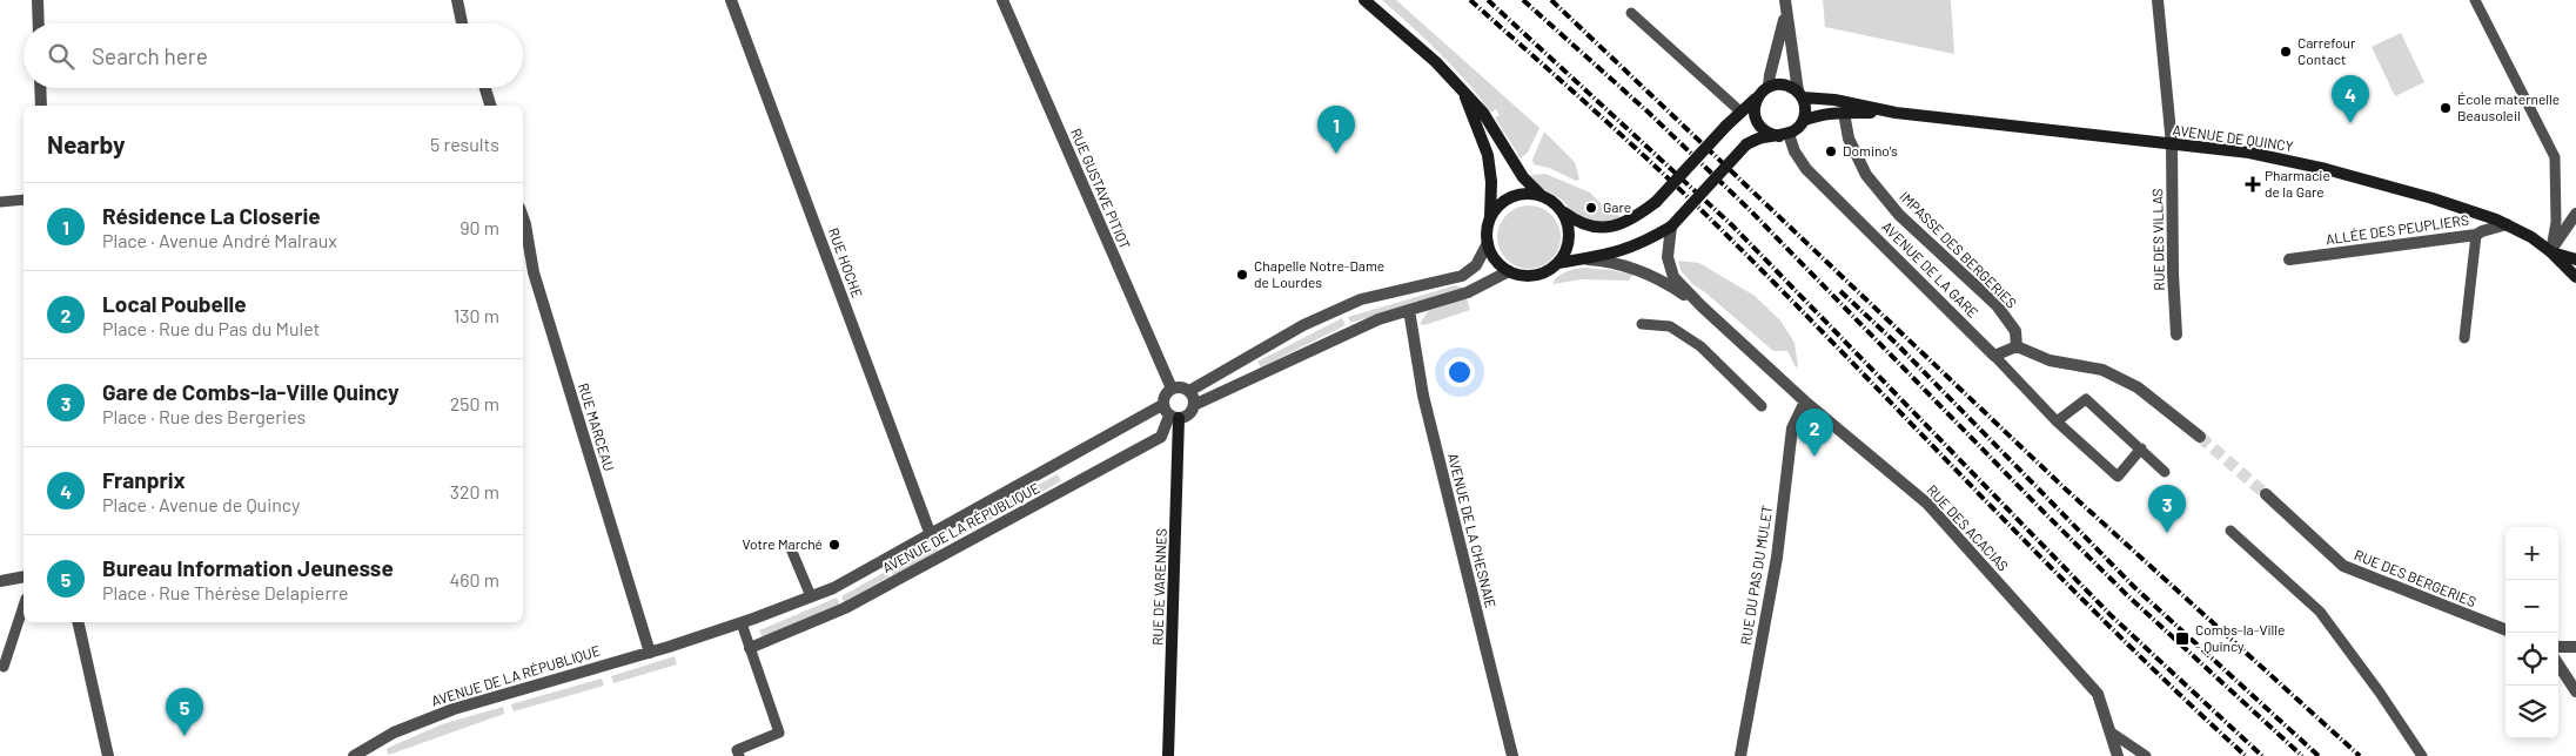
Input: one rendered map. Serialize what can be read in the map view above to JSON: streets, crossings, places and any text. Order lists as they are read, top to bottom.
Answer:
{
  "streets": {
    "main road": ["AVENUE DE QUINCY", "RUE DE VARENNES"],
    "street": [
      "RUE GUSTAVE PITIOT",
      "ALLÉE DES PEUPLIERS",
      "RUE DES VILLAS",
      "IMPASSE DES BERGERIES",
      "RUE HOCHE",
      "AVENUE DE LA GARE",
      "RUE MARCEAU",
      "AVENUE DE LA RÉPUBLIQUE",
      "RUE DES ACACIAS",
      "AVENUE DE LA CHESNAIE",
      "RUE DU PAS DU MULET",
      "RUE DES BERGERIES"
    ]
  },
  "crossings": [
    ["AVENUE DE QUINCY", "ALLÉE DES PEUPLIERS"],
    ["AVENUE DE QUINCY", "RUE DES VILLAS"],
    ["AVENUE DE QUINCY", "IMPASSE DES BERGERIES"],
    ["AVENUE DE QUINCY", "AVENUE DE LA GARE"],
    ["RUE GUSTAVE PITIOT", "AVENUE DE LA RÉPUBLIQUE"],
    ["RUE GUSTAVE PITIOT", "RUE DE VARENNES"],
    ["RUE HOCHE", "AVENUE DE LA RÉPUBLIQUE"],
    ["RUE MARCEAU", "AVENUE DE LA RÉPUBLIQUE"],
    ["AVENUE DE LA RÉPUBLIQUE", "RUE DE VARENNES"],
    ["RUE DES ACACIAS", "RUE DU PAS DU MULET"]
  ],
  "places": {
    "other": [
      "Carrefour Contact",
      "École maternelle Beausoleil",
      "Domino's",
      "Gare",
      "Chapelle Notre-Dame de Lourdes",
      "Votre Marché"
    ],
    "health": ["Pharmacie de la Gare"],
    "transit": ["Combs-la-Ville - Quincy"]
  },
  "page": {
    "search": "Search here",
    "pins": [
      "4",
      "1",
      "2",
      "3",
      "5"
    ],
    "heading": ["Nearby", "5 results"],
    "list": [
      {
        "mark": "1",
        "name": "Résidence La Closerie",
        "note": "Place · Avenue André Malraux",
        "value": "90 m"
      },
      {
        "mark": "2",
        "name": "Local Poubelle",
        "note": "Place · Rue du Pas du Mulet",
        "value": "130 m"
      },
      {
        "mark": "3",
        "name": "Gare de Combs-la-Ville Quincy",
        "note": "Place · Rue des Bergeries",
        "value": "250 m"
      },
      {
        "mark": "4",
        "name": "Franprix",
        "note": "Place · Avenue de Quincy",
        "value": "320 m"
      },
      {
        "mark": "5",
        "name": "Bureau Information Jeunesse",
        "note": "Place · Rue Thérèse Delapierre",
        "value": "460 m"
      }
    ],
    "map_buttons": ["+", "−"]
  }
}
